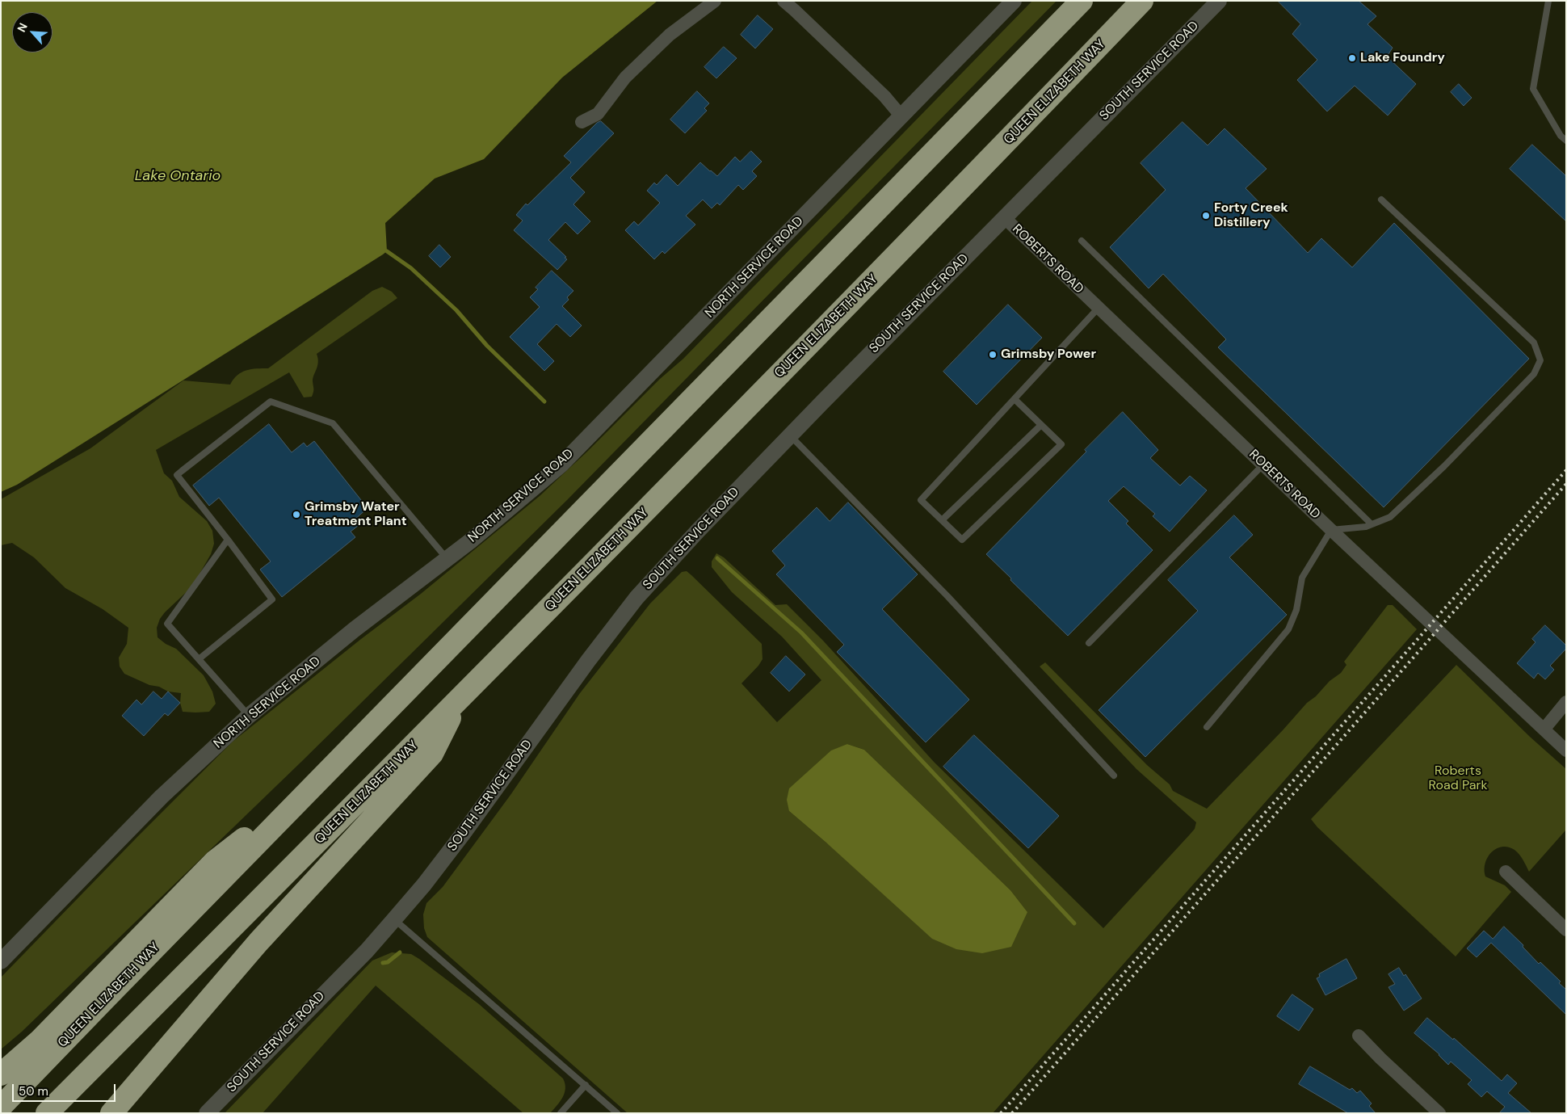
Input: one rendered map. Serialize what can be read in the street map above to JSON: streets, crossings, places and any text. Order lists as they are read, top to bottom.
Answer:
{
  "streets": {
    "highway": ["QUEEN ELIZABETH WAY"],
    "street": ["SOUTH SERVICE ROAD", "ROBERTS ROAD", "NORTH SERVICE ROAD"]
  },
  "crossings": [
    ["SOUTH SERVICE ROAD", "ROBERTS ROAD"]
  ],
  "water": ["Lake Ontario"],
  "parks": ["Roberts Road Park"],
  "places": [
    "Lake Foundry",
    "Forty Creek Distillery",
    "Grimsby Power",
    "Grimsby Water Treatment Plant"
  ],
  "scale_bar": "50 m",
  "north": "top left"
}
